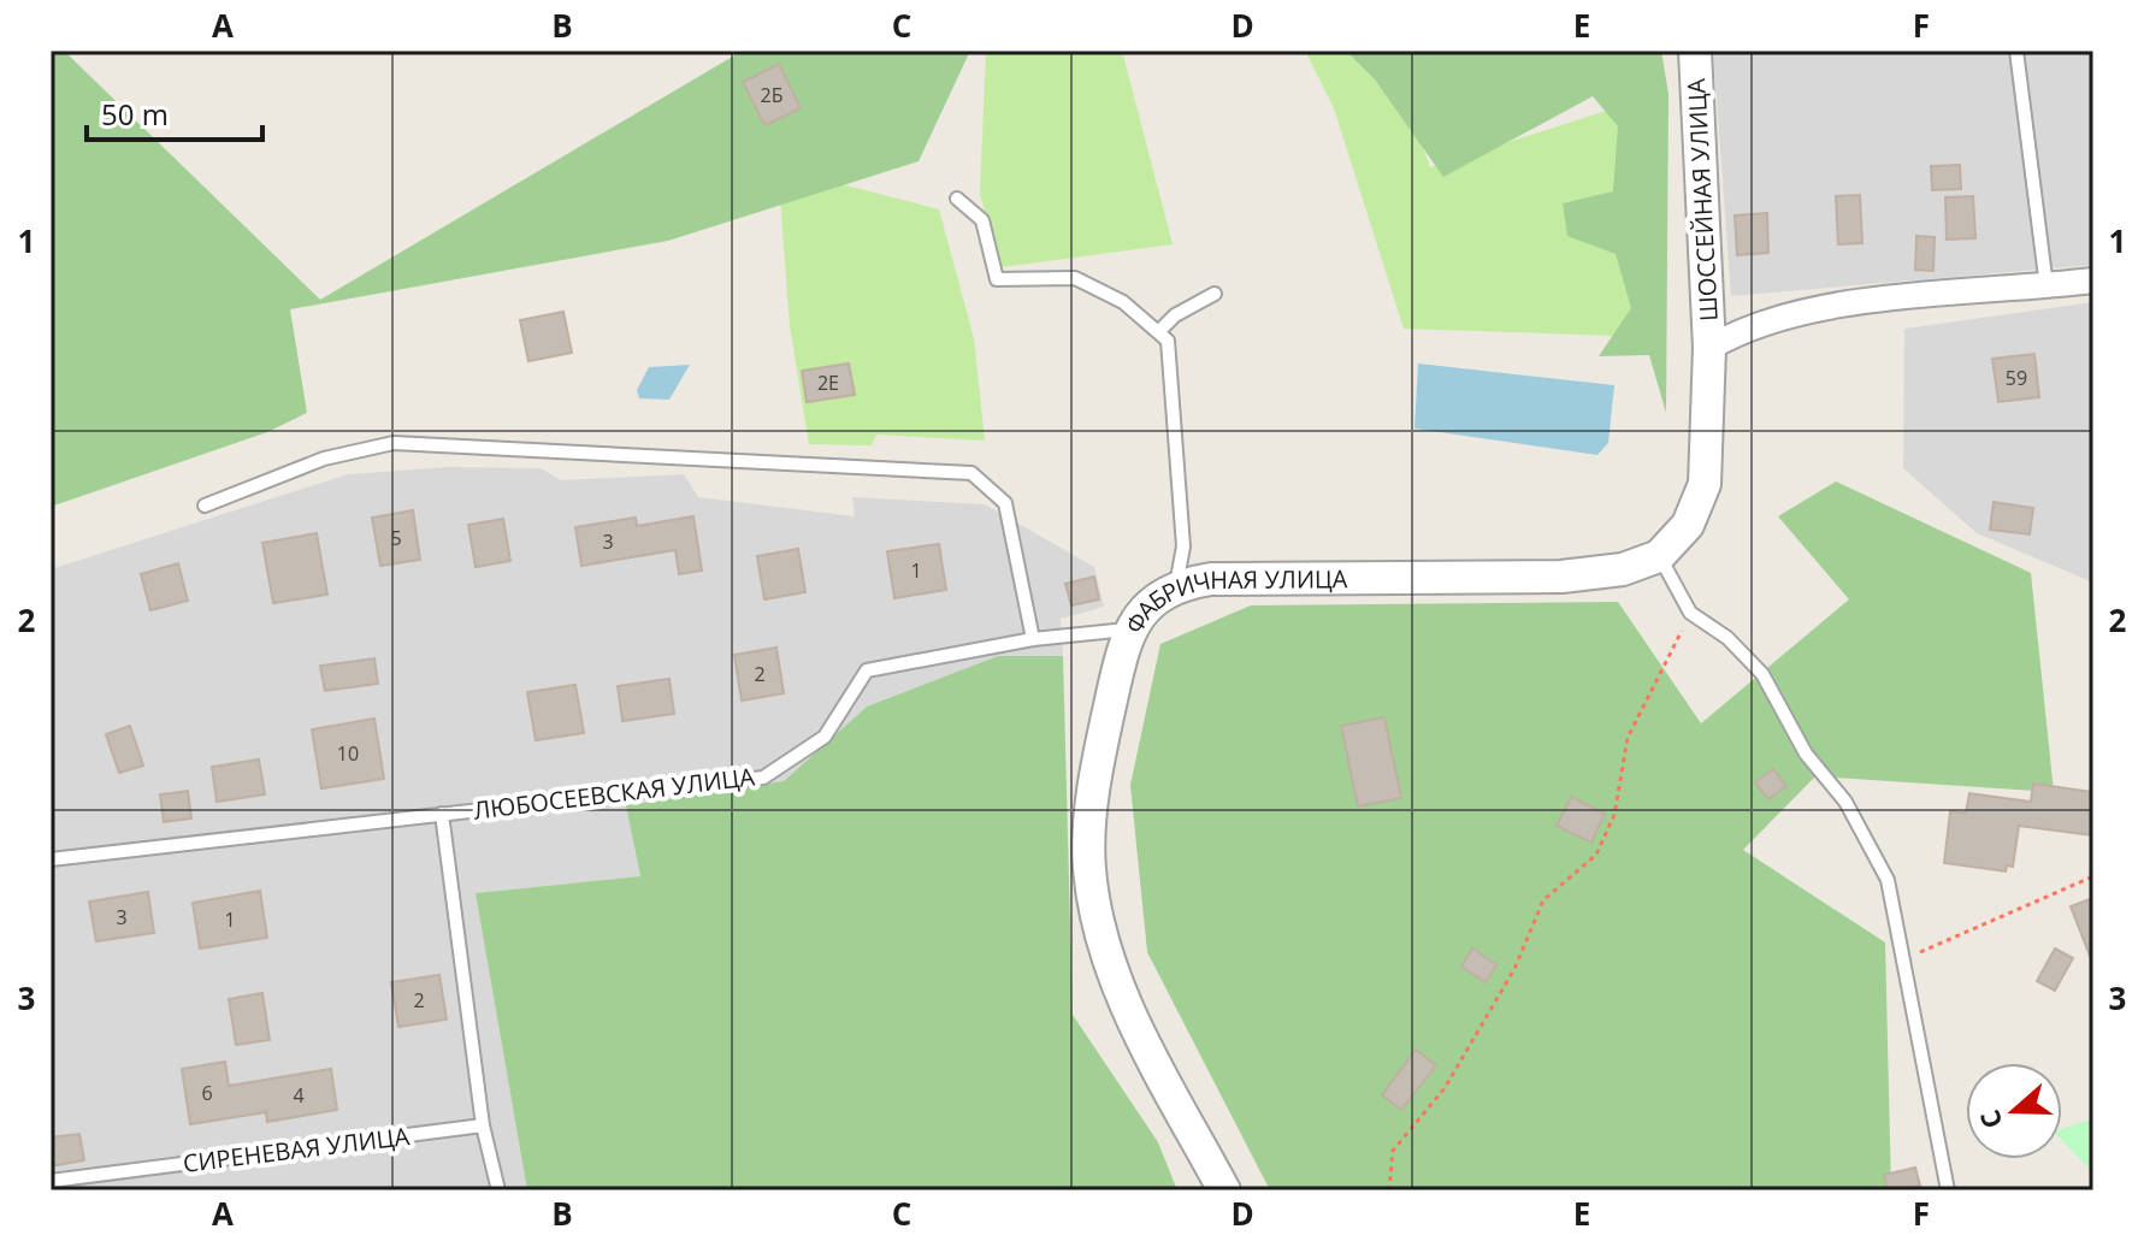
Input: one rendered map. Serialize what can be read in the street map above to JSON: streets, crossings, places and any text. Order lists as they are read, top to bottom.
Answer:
{
  "streets": {
    "street": ["ШОССЕЙНАЯ УЛИЦА", "ФАБРИЧНАЯ УЛИЦА"],
    "lane": ["ЛЮБОСЕЕВСКАЯ УЛИЦА", "СИРЕНЕВАЯ УЛИЦА"]
  },
  "crossings": [
    ["ФАБРИЧНАЯ УЛИЦА", "ЛЮБОСЕЕВСКАЯ УЛИЦА"]
  ],
  "house_numbers": [
    "2Б",
    "59",
    "2Е",
    "5",
    "3",
    "1",
    "2",
    "10",
    "3",
    "1",
    "2",
    "6",
    "4"
  ],
  "scale_bar": "50 m",
  "north": "left",
  "grid": {
    "columns": [
      "A",
      "B",
      "C",
      "D",
      "E",
      "F"
    ],
    "rows": ["1", "2", "3"]
  }
}
